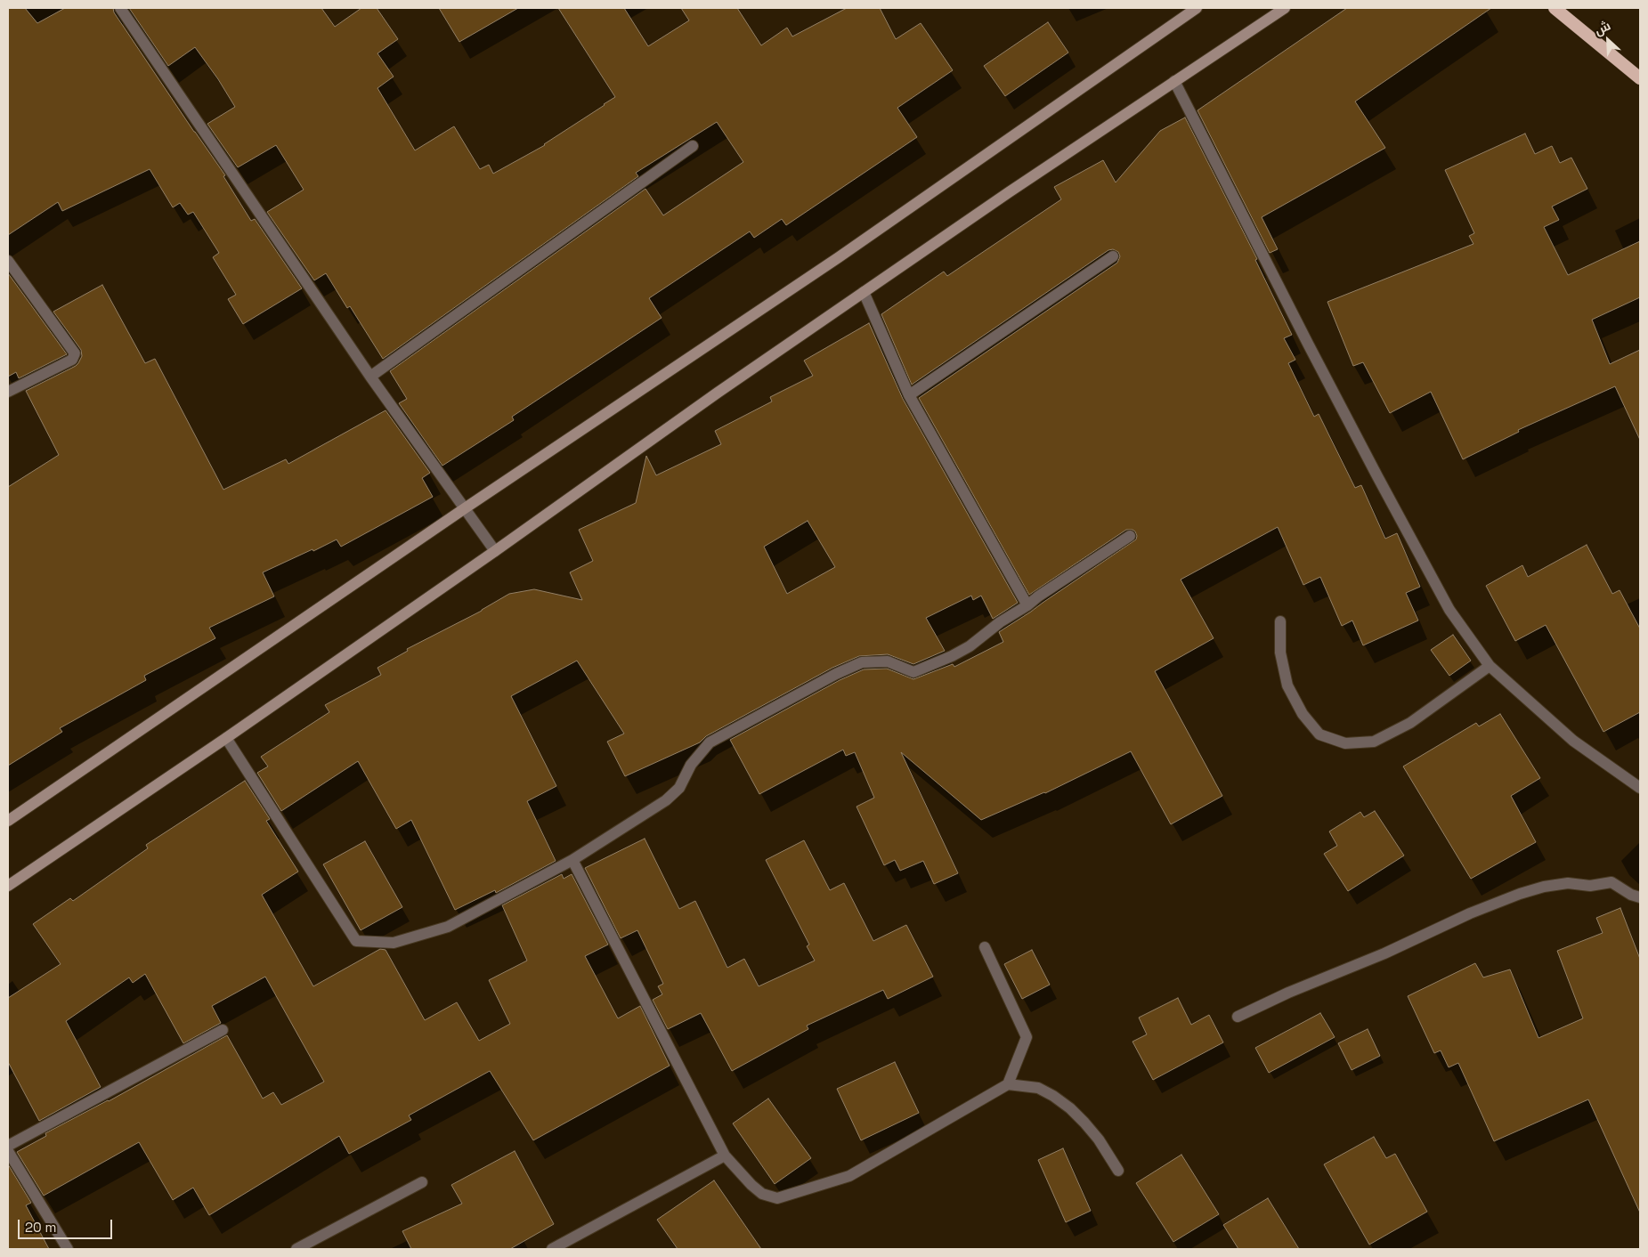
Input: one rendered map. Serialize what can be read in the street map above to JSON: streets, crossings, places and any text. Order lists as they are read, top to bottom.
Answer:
{
  "scale_bar": "20 m",
  "north": "top left"
}
